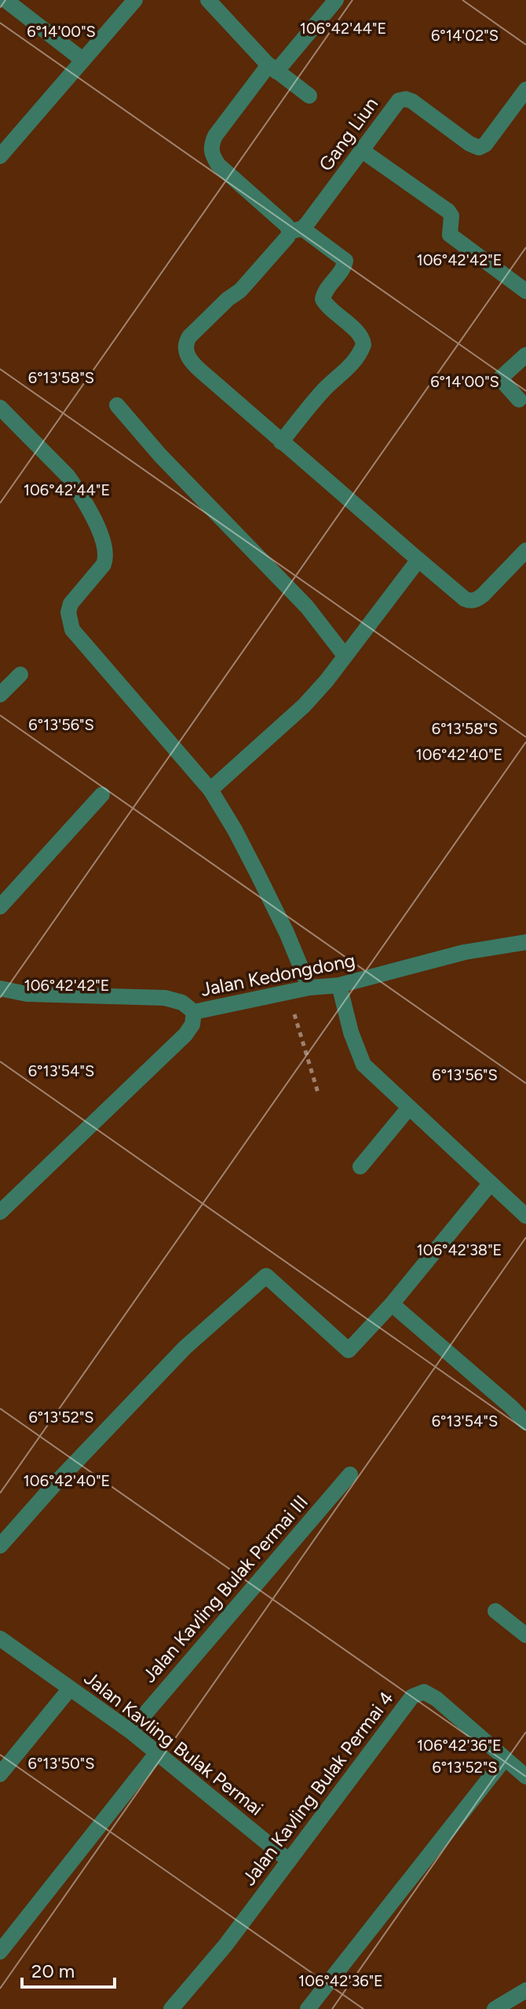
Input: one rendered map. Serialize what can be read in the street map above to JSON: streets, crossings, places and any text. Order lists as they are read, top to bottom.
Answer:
{
  "streets": {
    "street": [
      "Gang Liun",
      "Jalan Kedongdong",
      "Jalan Kavling Bulak Permai III",
      "Jalan Kavling Bulak Permai",
      "Jalan Kavling Bulak Permai 4"
    ]
  },
  "crossings": [
    ["Jalan Kavling Bulak Permai III", "Jalan Kavling Bulak Permai"],
    ["Jalan Kavling Bulak Permai", "Jalan Kavling Bulak Permai 4"]
  ],
  "scale_bar": "20 m",
  "coordinates": [
    "106°42'44\"E",
    "6°14'00\"S",
    "6°14'02\"S",
    "106°42'42\"E",
    "6°13'58\"S",
    "6°13'56\"S",
    "106°42'40\"E",
    "6°13'54\"S",
    "106°42'38\"E",
    "6°13'52\"S",
    "106°42'36\"E",
    "6°13'50\"S"
  ]
}
